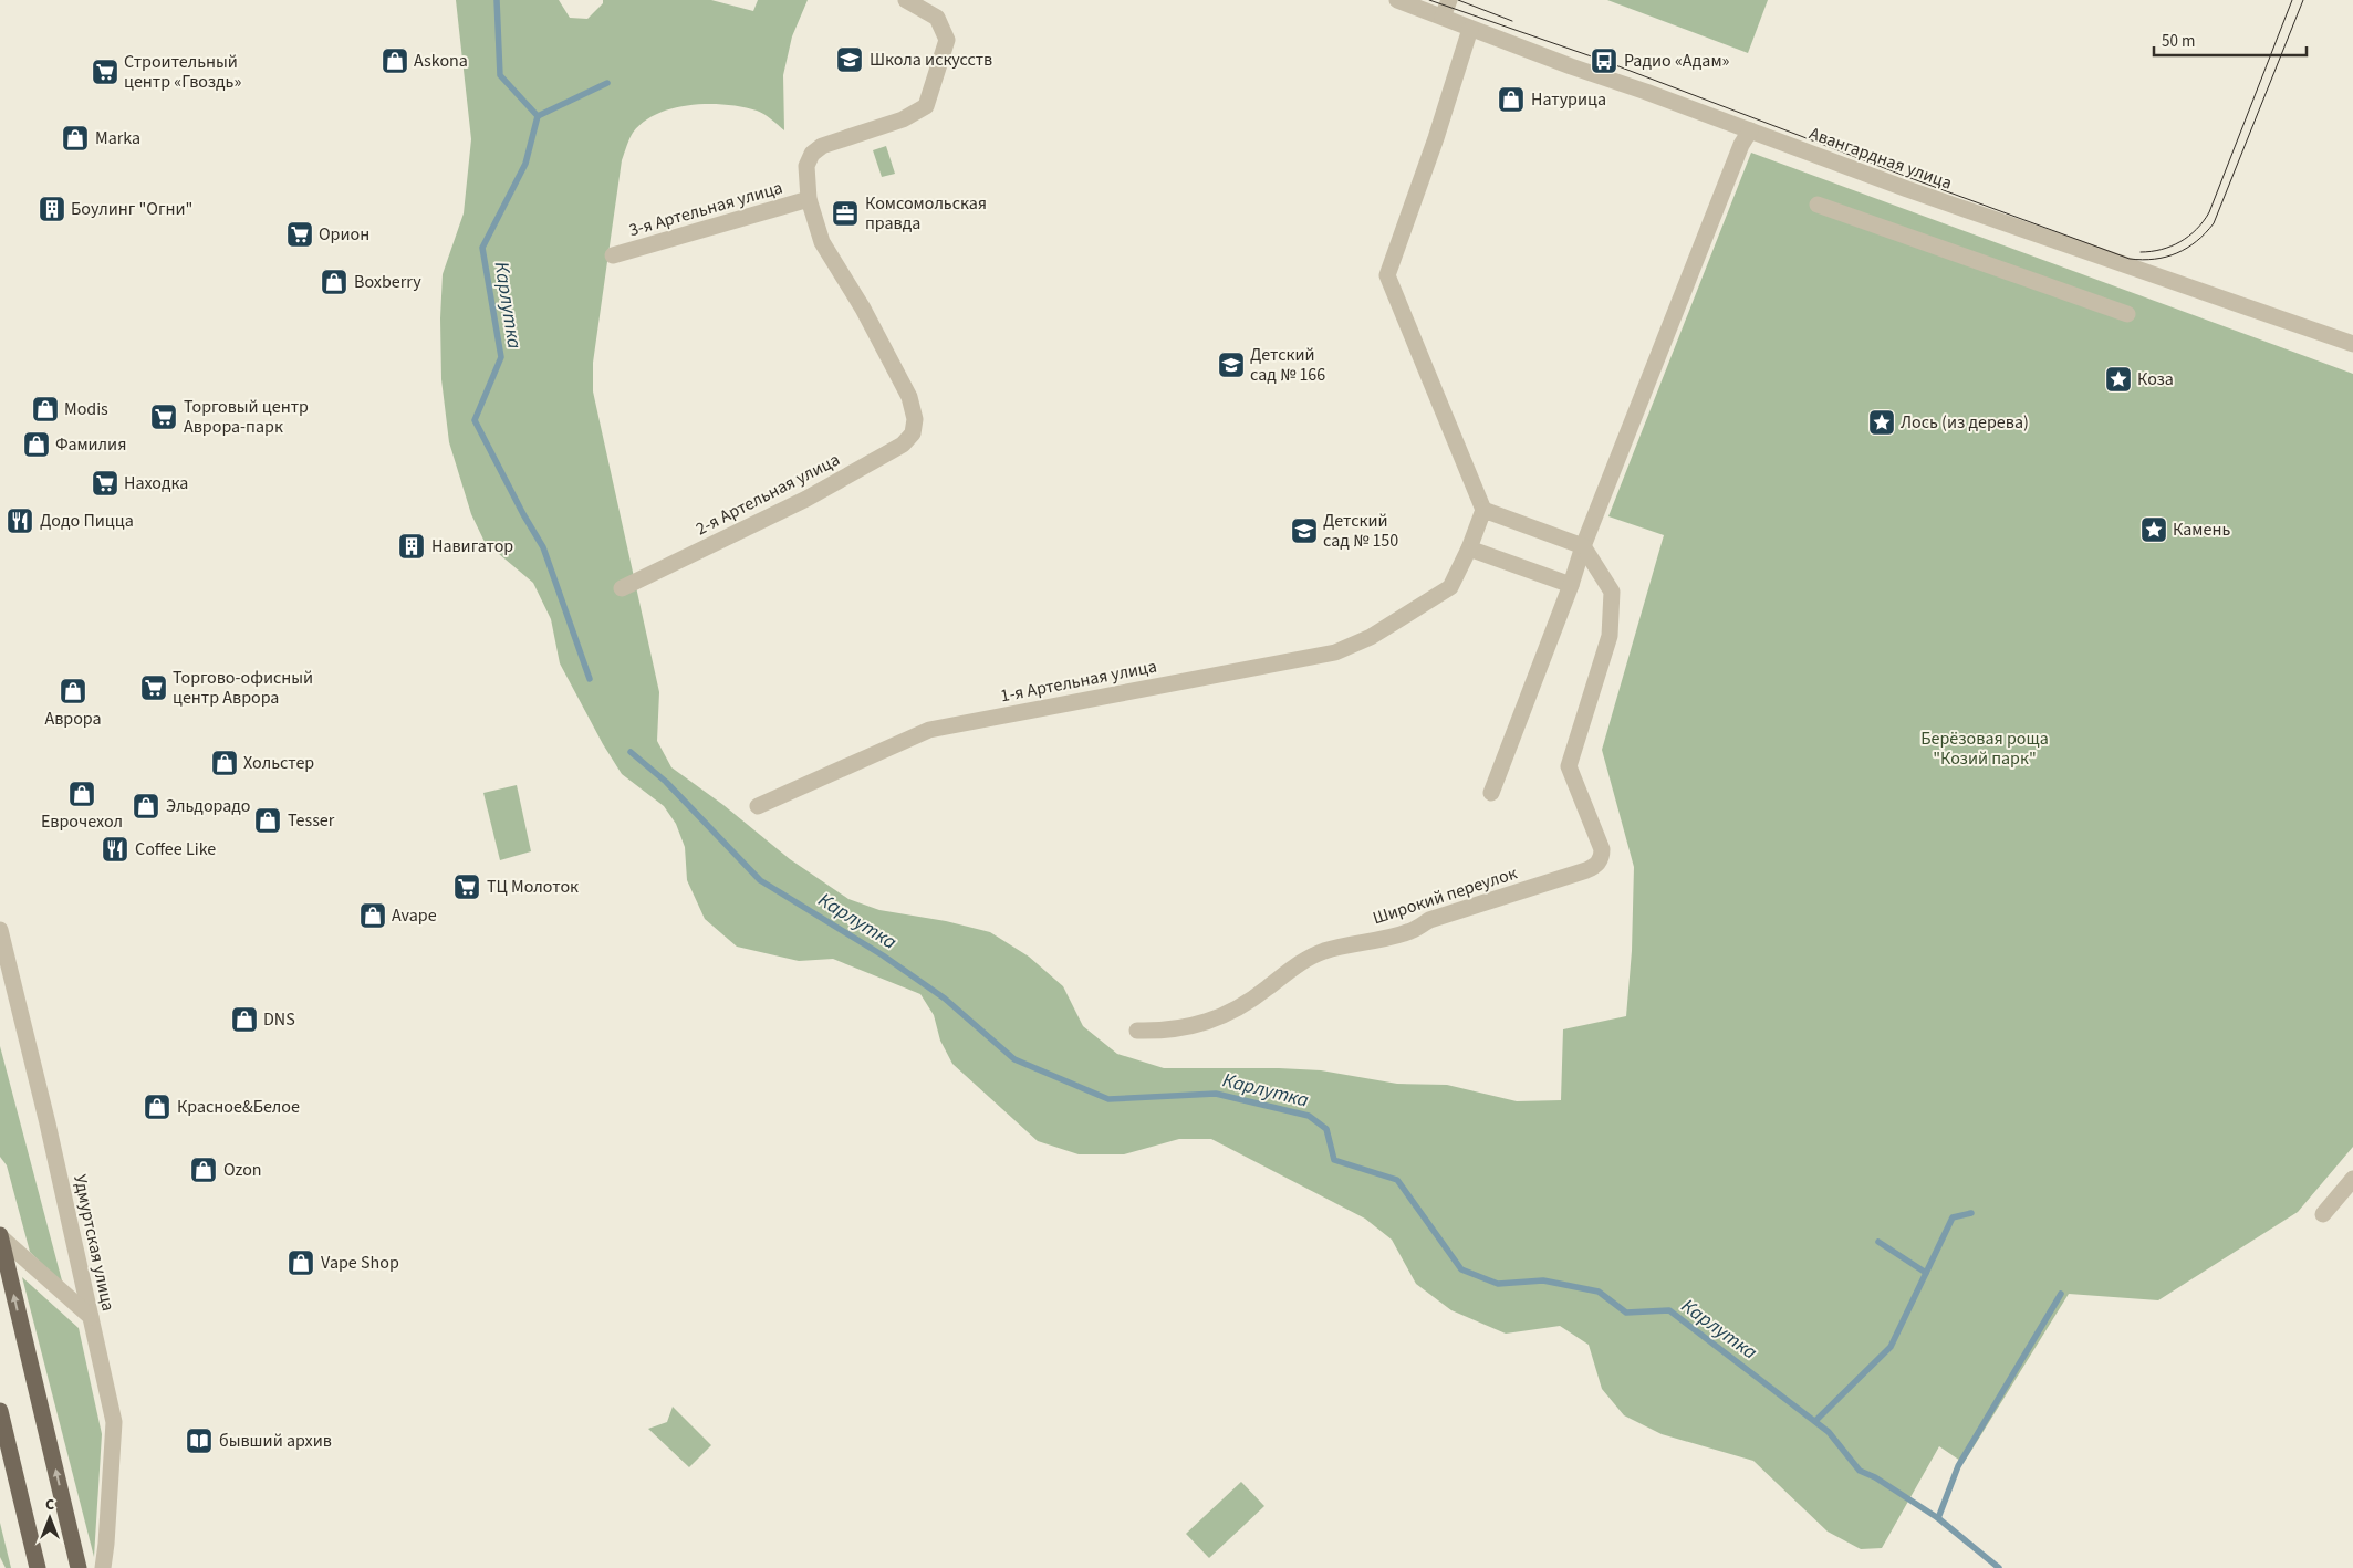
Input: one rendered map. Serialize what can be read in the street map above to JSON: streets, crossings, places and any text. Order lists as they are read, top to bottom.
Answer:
{
  "streets": {
    "street": [
      "Авангардная улица",
      "3-я Артельная улица",
      "2-я Артельная улица",
      "1-я Артельная улица",
      "Широкий переулок",
      "Удмуртская улица"
    ]
  },
  "crossings": [
    ["3-я Артельная улица", "2-я Артельная улица"]
  ],
  "water": ["Карлутка"],
  "parks": ["Берёзовая роща \"Козий парк\""],
  "places": {
    "school or university": ["Школа искусств", "Детский сад № 166", "Детский сад № 150"],
    "shop": [
      "Askona",
      "Натурица",
      "Marka",
      "Boxberry",
      "Modis",
      "Фамилия",
      "Аврора",
      "Хольстер",
      "Еврочехол",
      "Эльдорадо",
      "Tesser",
      "Avape",
      "DNS",
      "Красное&Белое",
      "Ozon",
      "Vape Shop"
    ],
    "bus stop": ["Радио «Адам»"],
    "supermarket": [
      "Строительный центр «Гвоздь»",
      "Орион",
      "Торговый центр Аврора-парк",
      "Находка",
      "Торгово-офисный центр Аврора",
      "ТЦ Молоток"
    ],
    "building": ["Боулинг \"Огни\"", "Навигатор"],
    "office": ["Комсомольская правда"],
    "place": ["Коза", "Лось (из дерева)", "Камень"],
    "restaurant": ["Додо Пицца", "Coffee Like"],
    "library": ["бывший архив"]
  },
  "scale_bar": "50 m",
  "north": "top"
}
